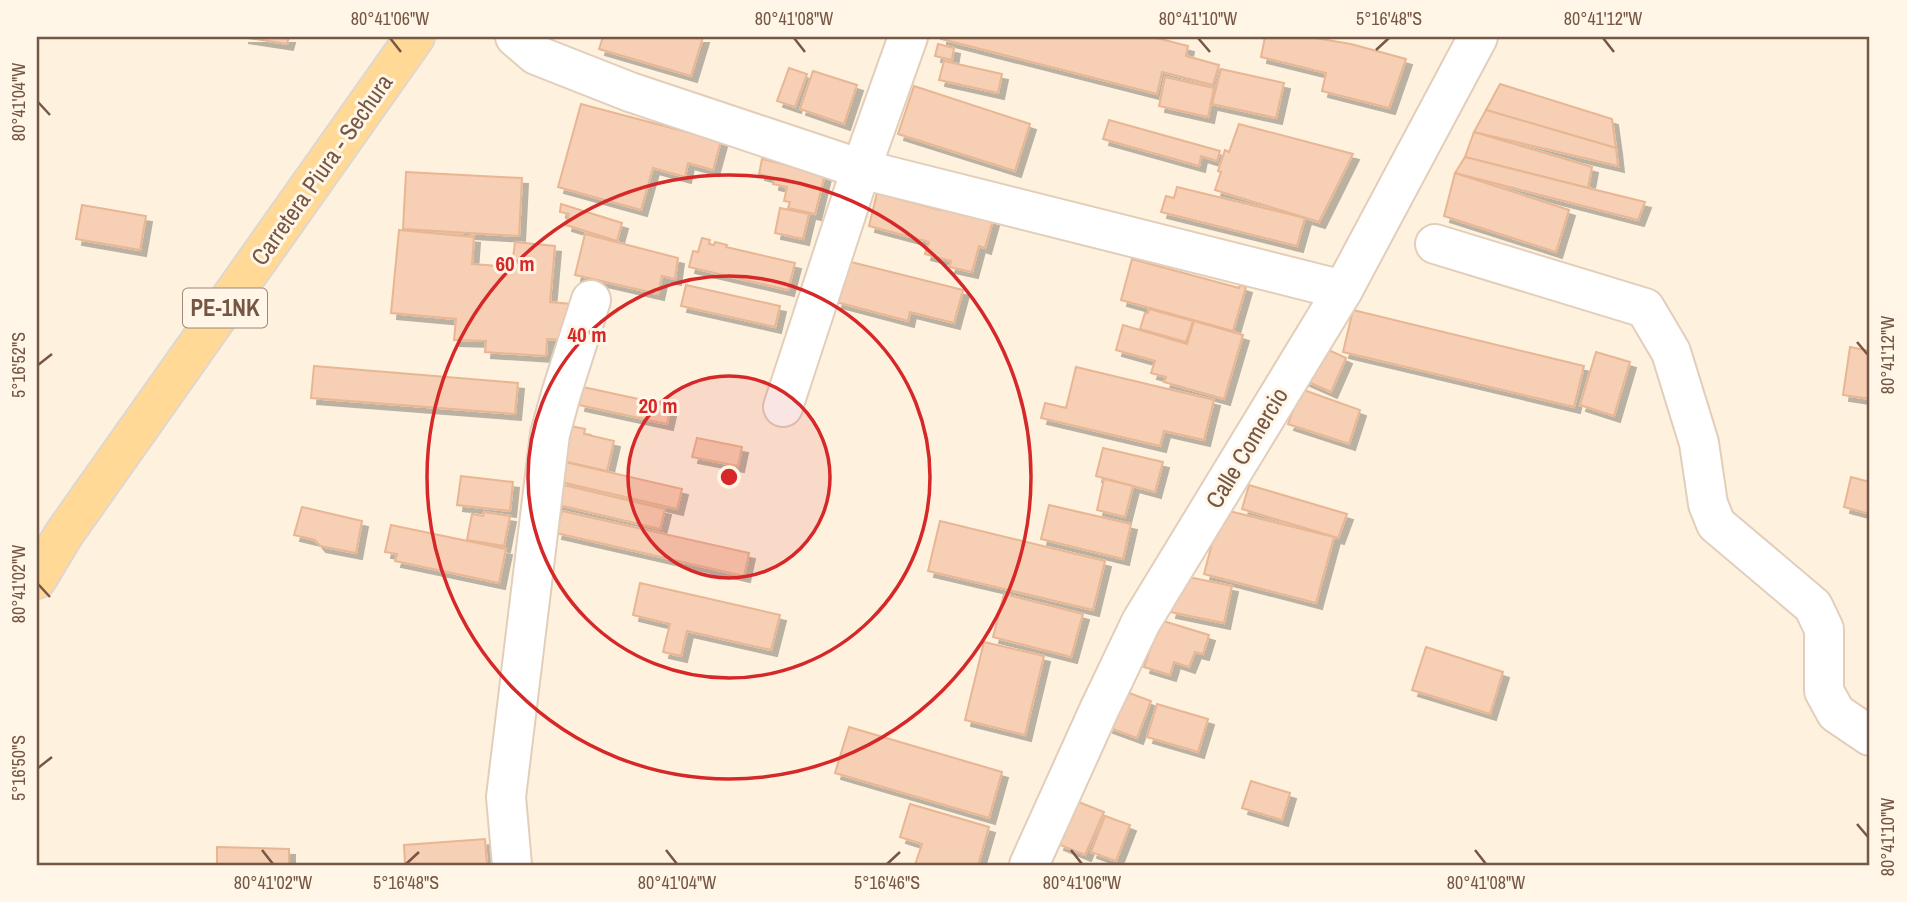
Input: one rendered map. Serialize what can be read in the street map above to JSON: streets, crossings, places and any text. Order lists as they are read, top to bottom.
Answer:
{
  "streets": {
    "main road": ["Carretera Piura - Sechura", "PE-1NK"],
    "street": ["Calle Comercio"]
  },
  "coordinates": [
    "80°41'06\"W",
    "80°41'08\"W",
    "80°41'10\"W",
    "5°16'48\"S",
    "80°41'12\"W",
    "80°41'04\"W",
    "5°16'52\"S",
    "80°41'02\"W",
    "5°16'50\"S",
    "5°16'46\"S"
  ],
  "rings": ["60 m", "40 m", "20 m"]
}
